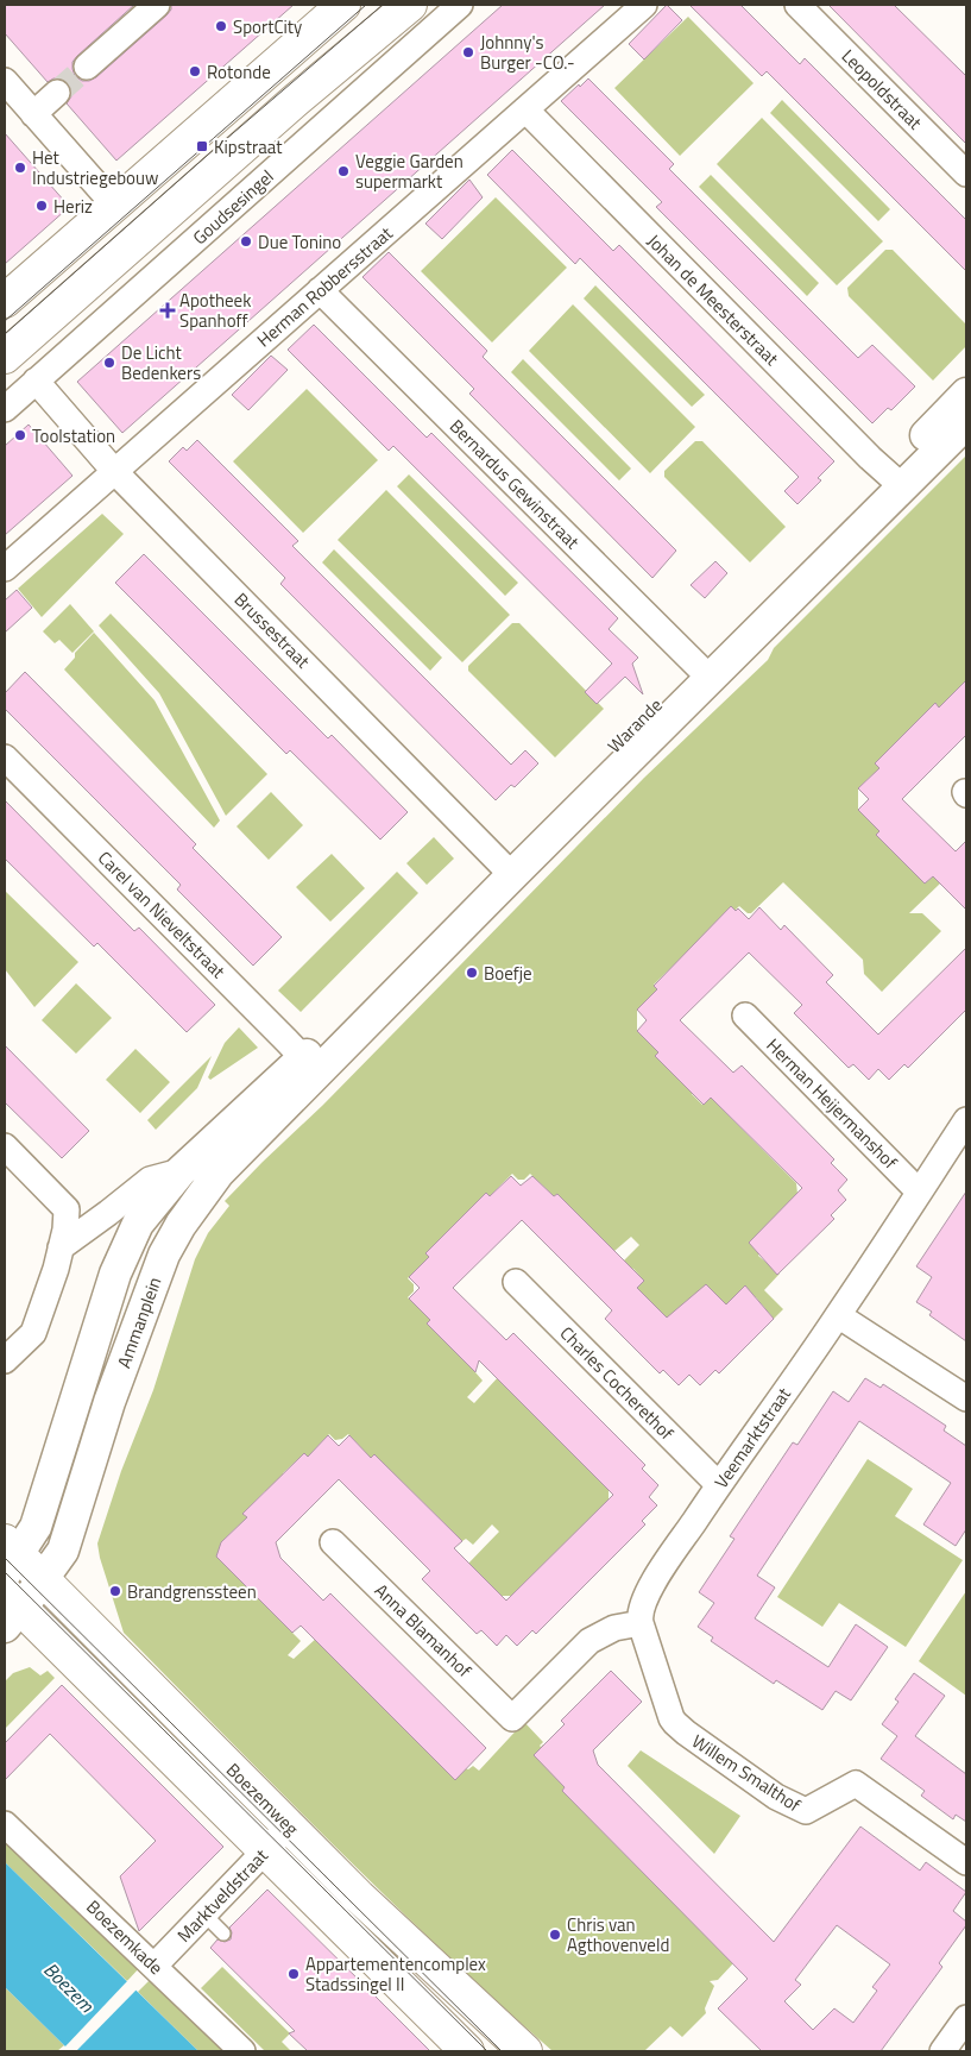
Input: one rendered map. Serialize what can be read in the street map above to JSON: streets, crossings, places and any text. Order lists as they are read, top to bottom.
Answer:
{
  "streets": {
    "main road": ["Boezemweg"],
    "street": [
      "Leopoldstraat",
      "Goudsesingel",
      "Herman Robbersstraat",
      "Johan de Meesterstraat",
      "Bernardus Gewinstraat",
      "Brussestraat",
      "Warande",
      "Carel van Nieveltstraat",
      "Herman Heijermanshof",
      "Ammanplein",
      "Charles Cocherethof",
      "Veemarktstraat",
      "Anna Blamanhof",
      "Willem Smalthof",
      "Marktveldstraat",
      "Boezemkade"
    ]
  },
  "crossings": [
    ["Goudsesingel", "Brussestraat"],
    ["Herman Robbersstraat", "Johan de Meesterstraat"],
    ["Herman Robbersstraat", "Bernardus Gewinstraat"],
    ["Herman Robbersstraat", "Brussestraat"],
    ["Johan de Meesterstraat", "Warande"],
    ["Bernardus Gewinstraat", "Warande"],
    ["Brussestraat", "Warande"],
    ["Warande", "Carel van Nieveltstraat"],
    ["Warande", "Ammanplein"],
    ["Carel van Nieveltstraat", "Ammanplein"],
    ["Herman Heijermanshof", "Veemarktstraat"],
    ["Ammanplein", "Boezemweg"],
    ["Charles Cocherethof", "Veemarktstraat"],
    ["Veemarktstraat", "Anna Blamanhof"],
    ["Veemarktstraat", "Willem Smalthof"],
    ["Anna Blamanhof", "Willem Smalthof"],
    ["Boezemweg", "Marktveldstraat"],
    ["Marktveldstraat", "Boezemkade"]
  ],
  "water": ["Boezem"],
  "places": {
    "other": [
      "SportCity",
      "Johnny's Burger -CO.-",
      "Rotonde",
      "Het Industriegebouw",
      "Veggie Garden supermarkt",
      "Heriz",
      "Due Tonino",
      "De Licht Bedenkers",
      "Toolstation",
      "Boefje",
      "Brandgrenssteen",
      "Chris van Agthovenveld",
      "Appartementencomplex Stadssingel II"
    ],
    "transit": ["Kipstraat"],
    "health": ["Apotheek Spanhoff"]
  }
}
